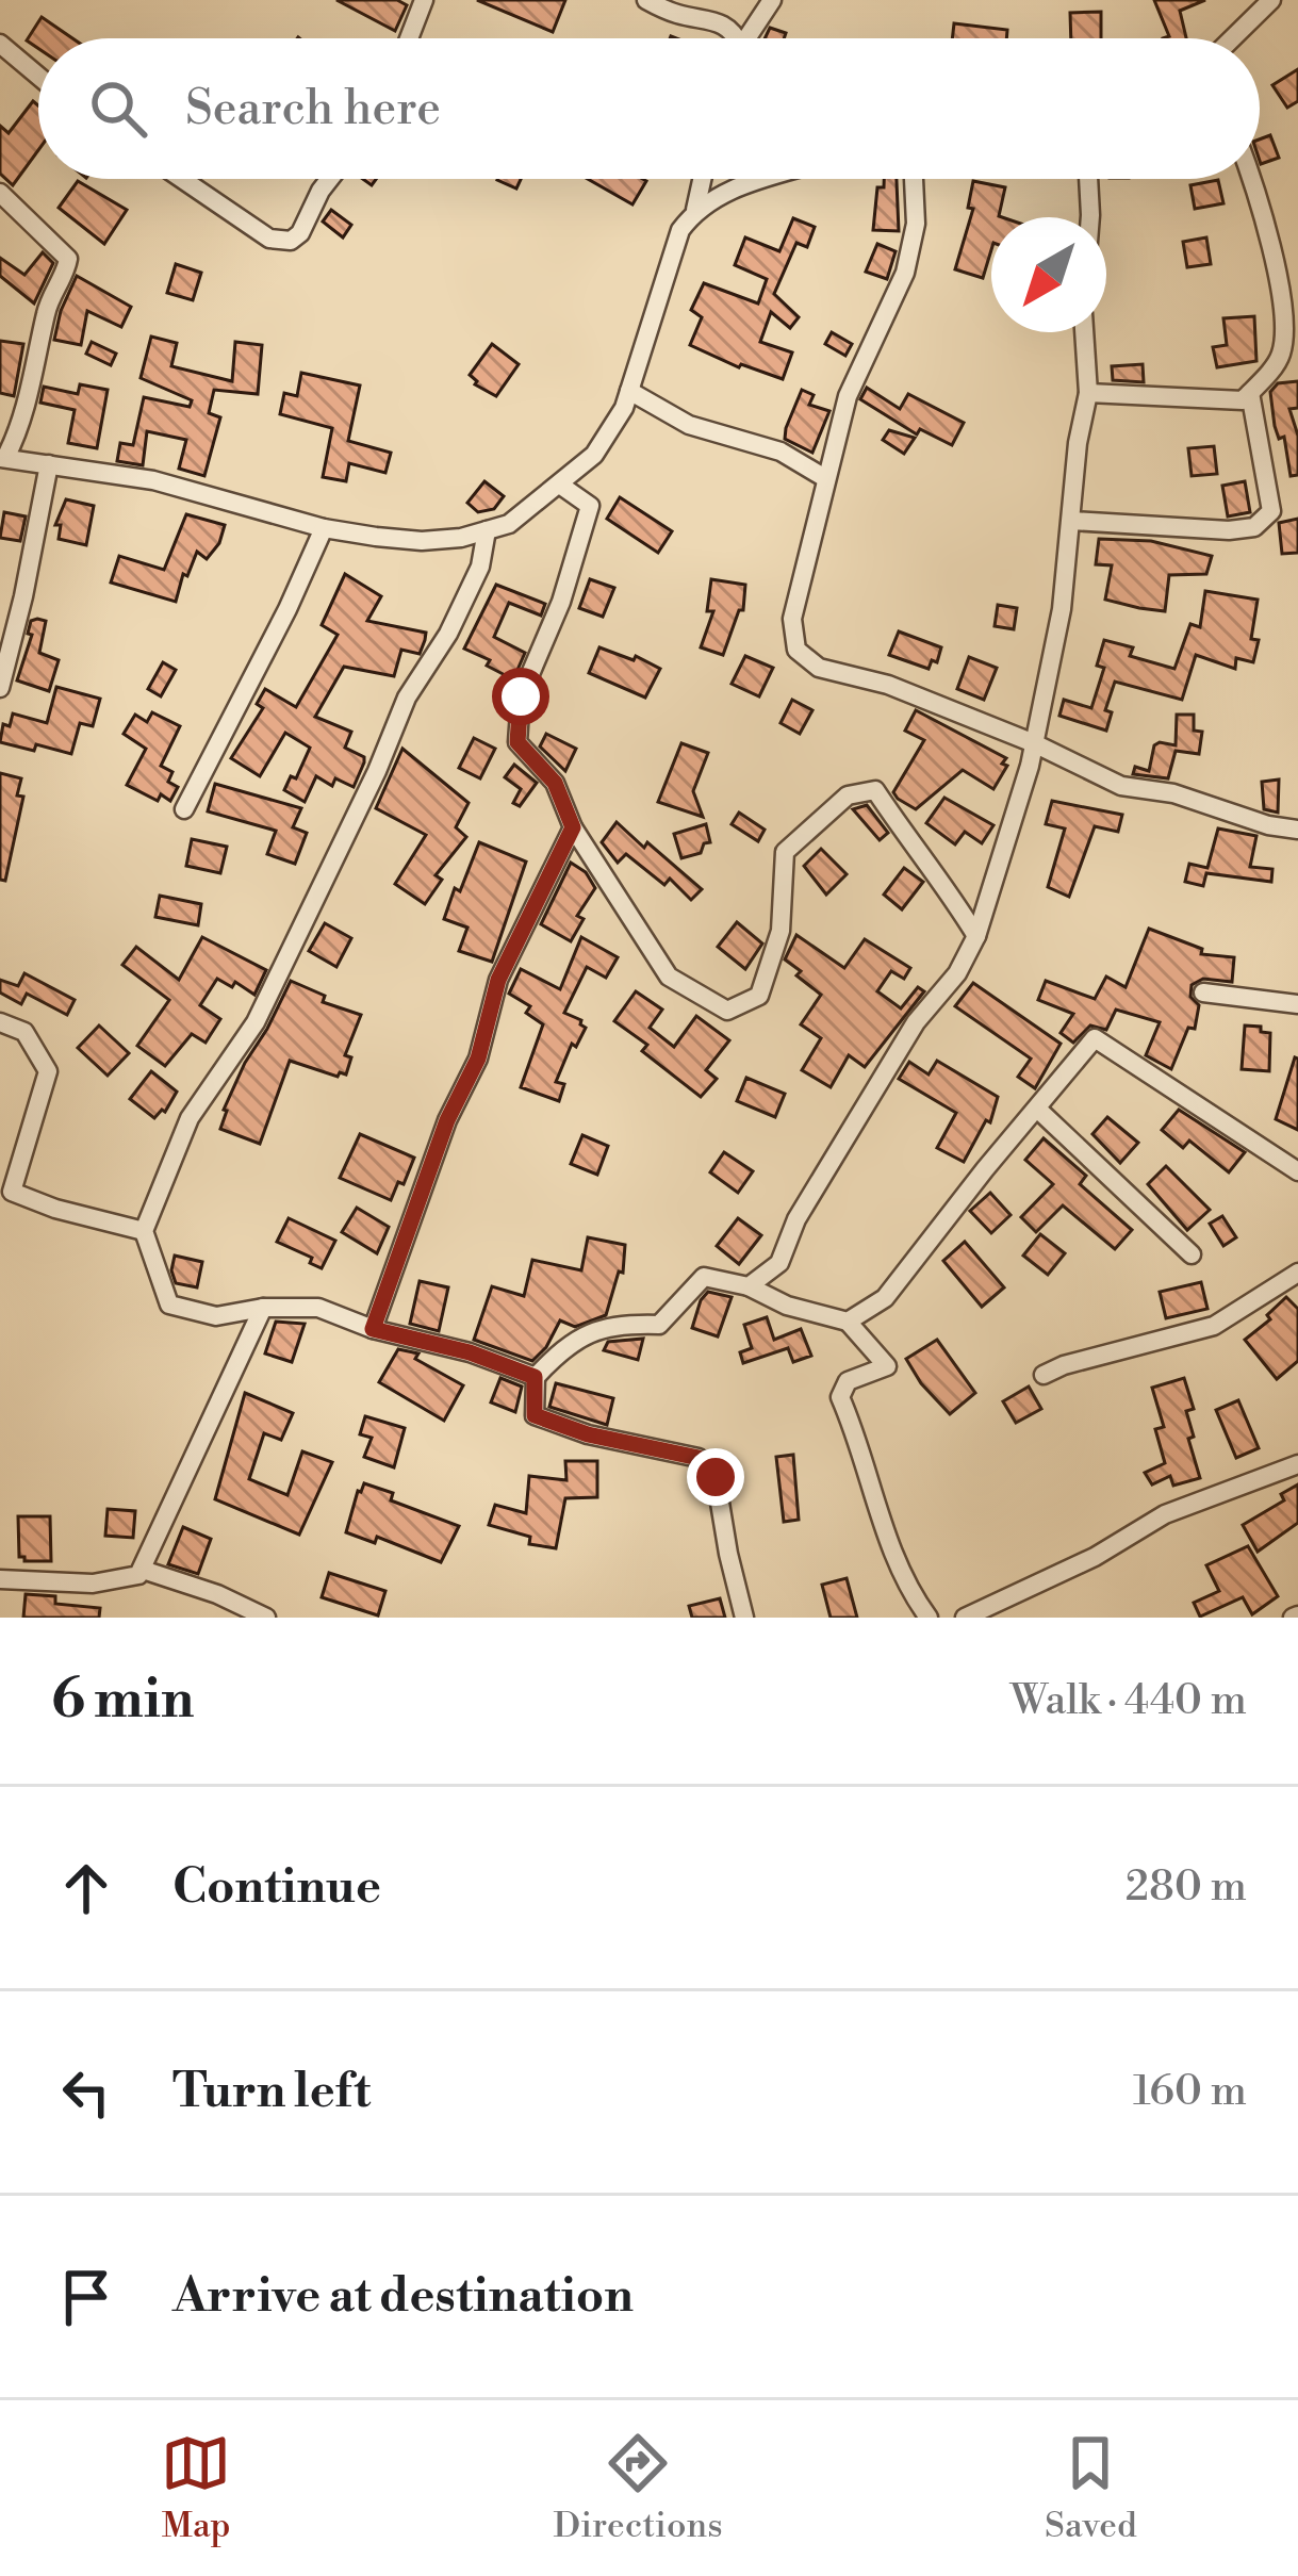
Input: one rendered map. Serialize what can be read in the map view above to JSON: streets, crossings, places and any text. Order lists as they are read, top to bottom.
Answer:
{
  "north": "bottom left",
  "page": {
    "search": "Search here",
    "heading": ["6 min", "Walk · 440 m"],
    "list": [
      ["Continue", "280 m"],
      ["Turn left", "160 m"],
      "Arrive at destination"
    ],
    "nav": ["Map", "Directions", "Saved"]
  }
}
